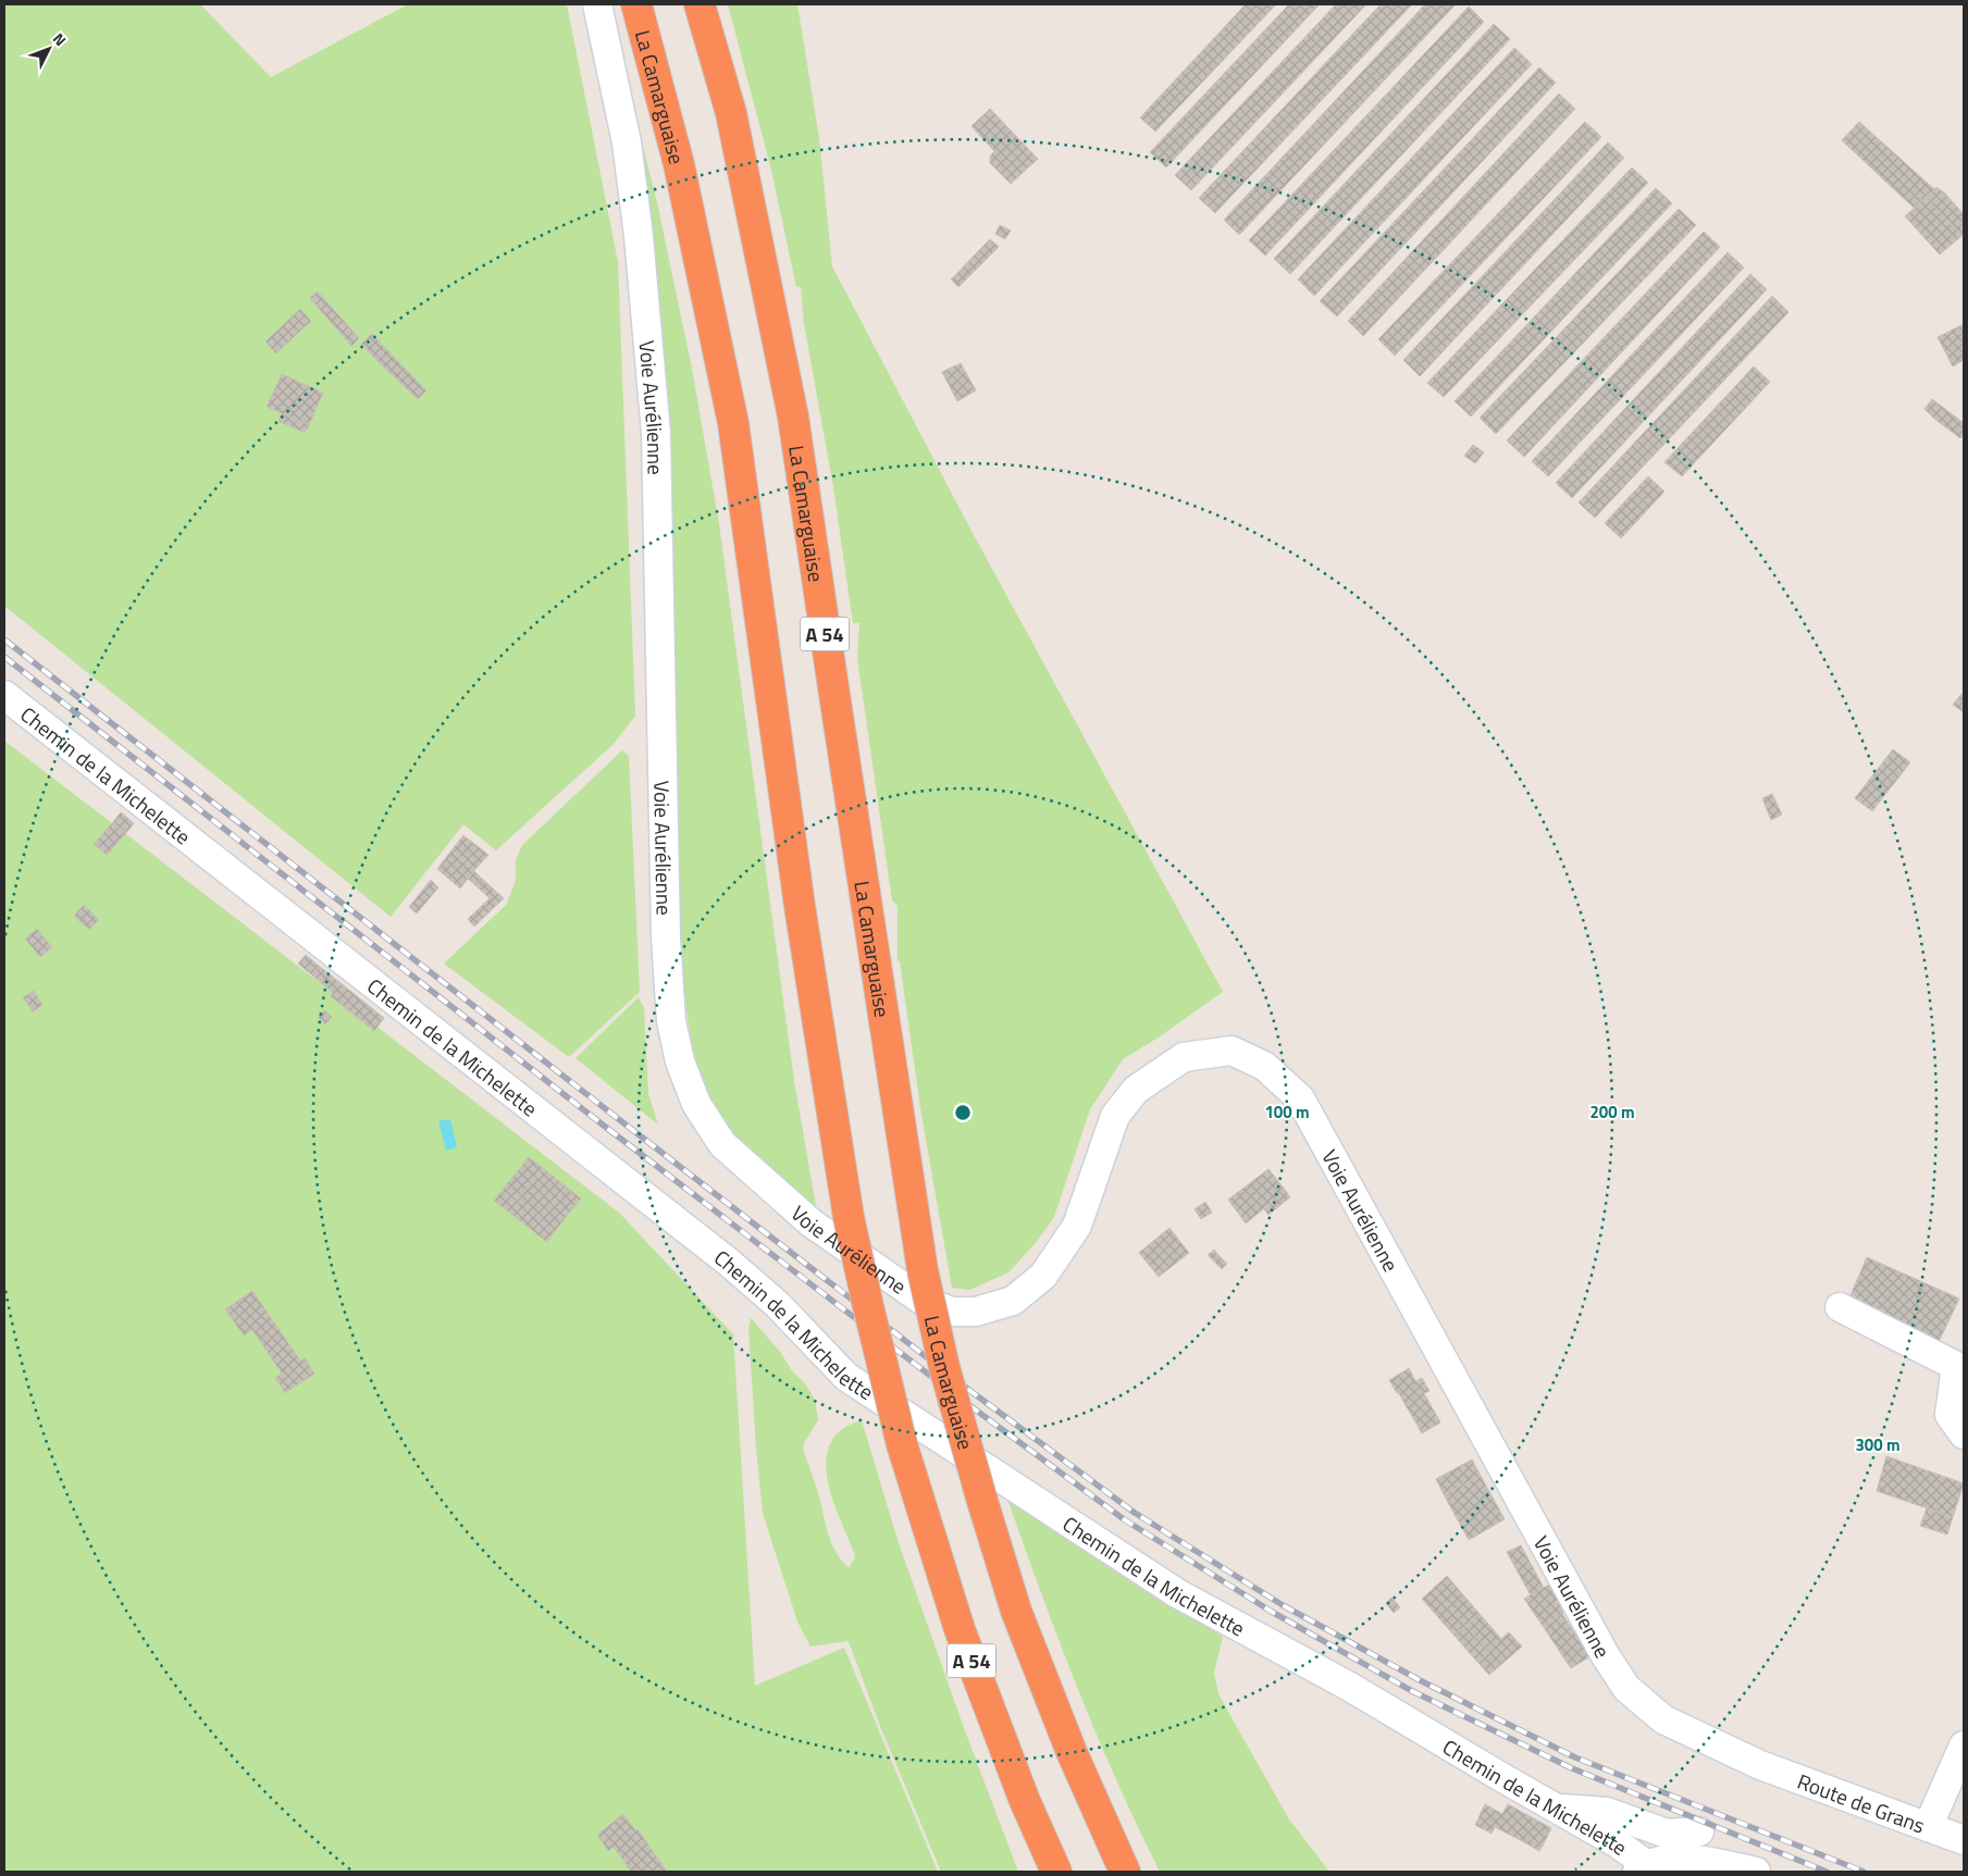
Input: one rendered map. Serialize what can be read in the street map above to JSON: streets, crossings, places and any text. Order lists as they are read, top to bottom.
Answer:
{
  "streets": {
    "highway": ["La Camarguaise", "A 54"],
    "street": ["Voie Aurélienne", "Chemin de la Michelette", "Route de Grans"]
  },
  "crossings": [
    ["Voie Aurélienne", "Route de Grans"]
  ],
  "north": "top right",
  "rings": ["100 m", "200 m", "300 m"]
}
